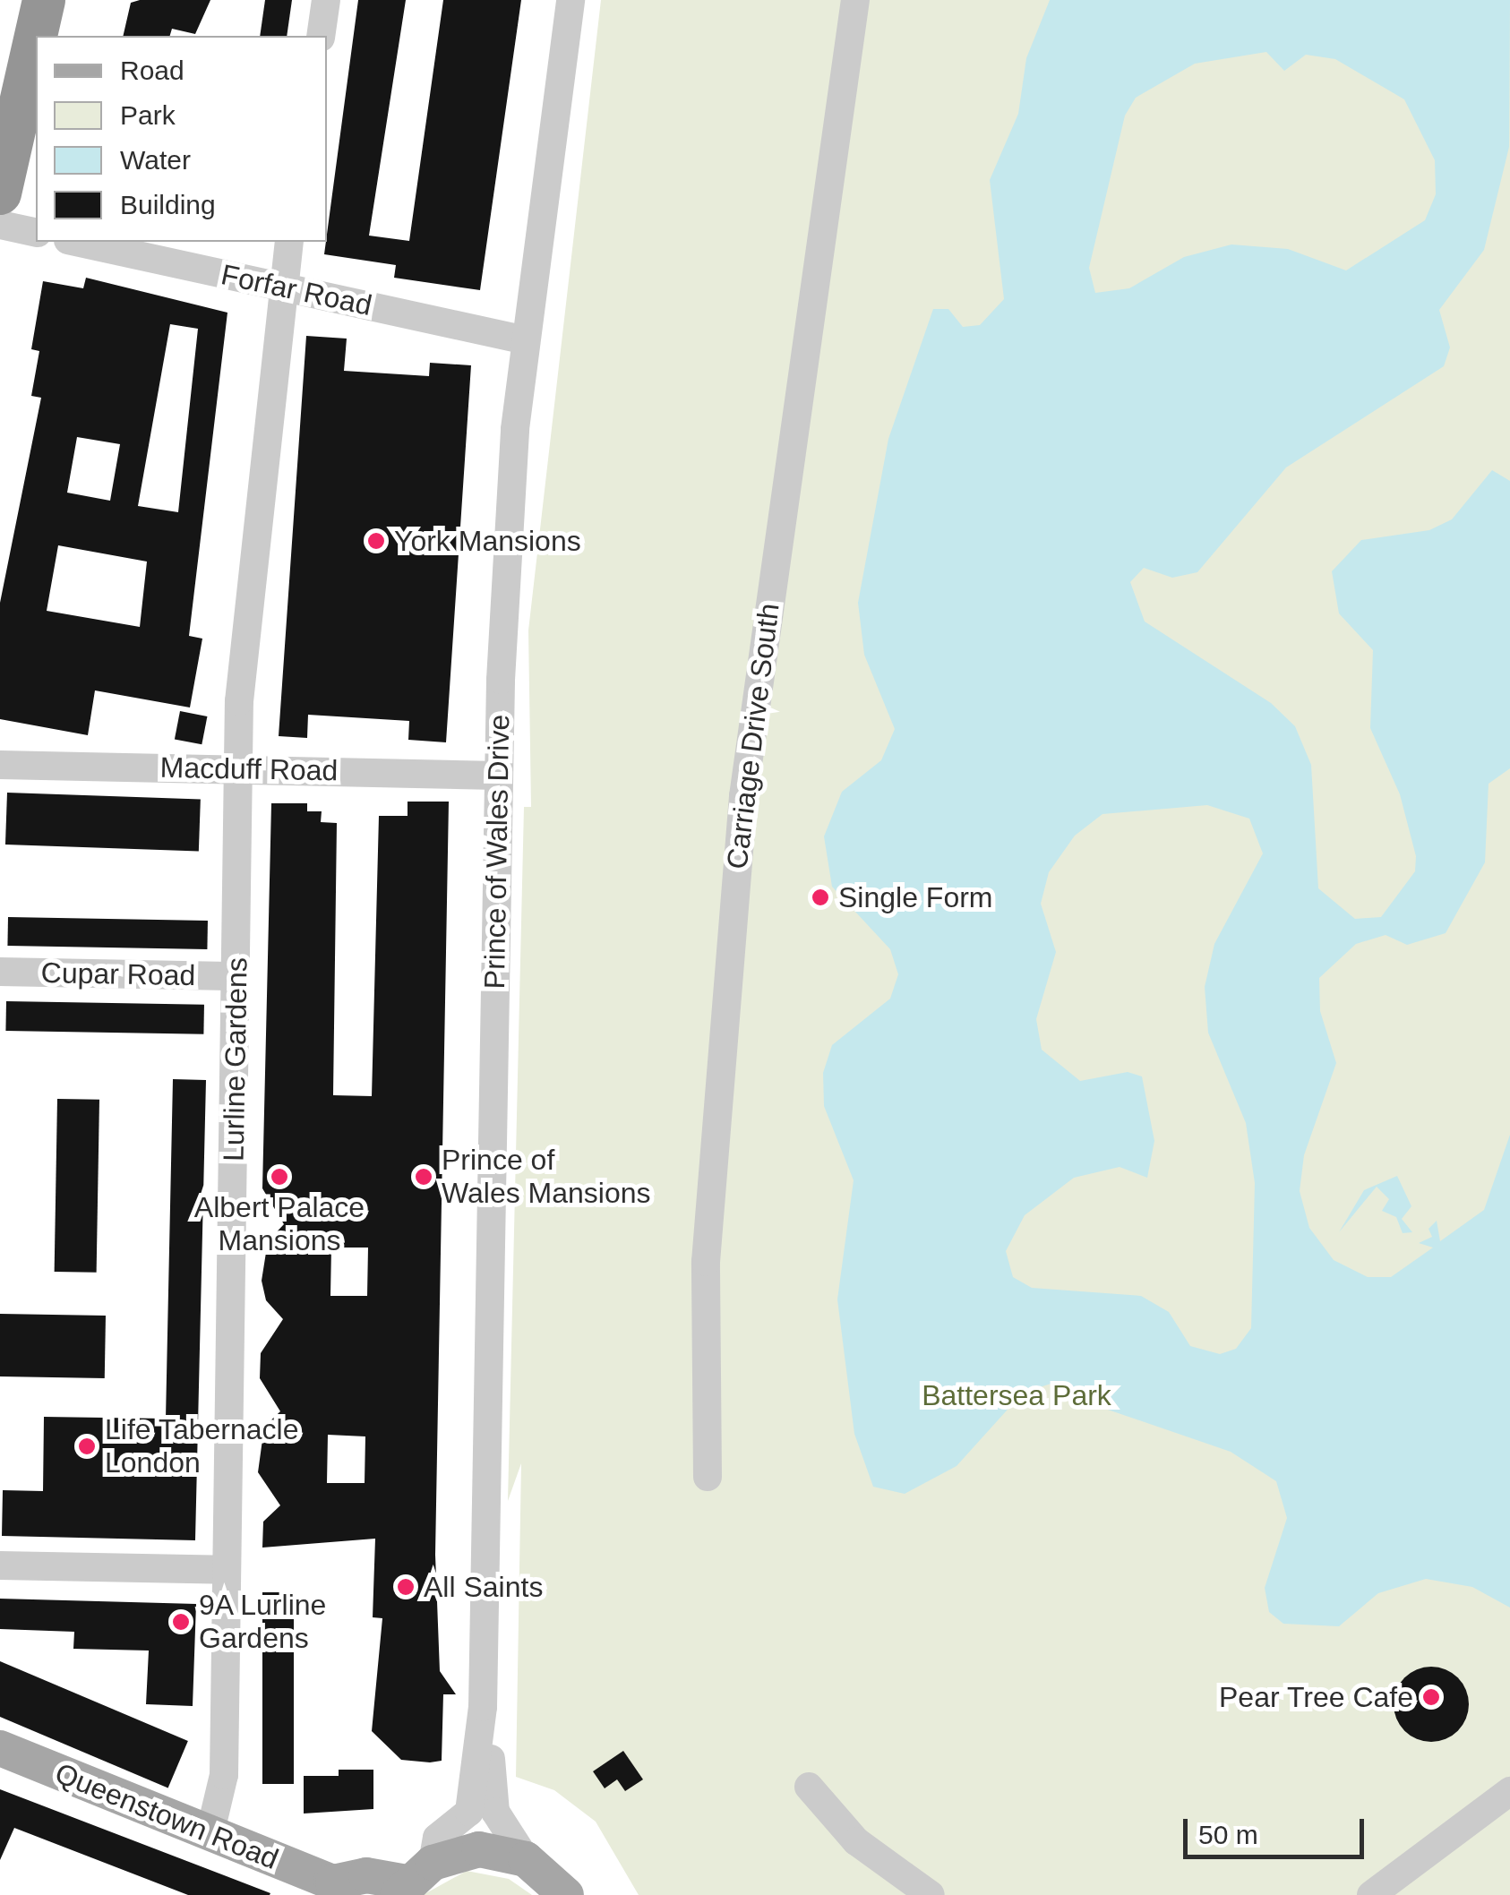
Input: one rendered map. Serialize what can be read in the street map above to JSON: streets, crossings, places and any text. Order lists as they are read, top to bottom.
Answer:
{
  "streets": {
    "main road": ["Queenstown Road"],
    "street": [
      "Forfar Road",
      "Carriage Drive South",
      "Macduff Road",
      "Prince of Wales Drive",
      "Cupar Road",
      "Lurline Gardens"
    ]
  },
  "crossings": [
    ["Forfar Road", "Prince of Wales Drive"],
    ["Forfar Road", "Lurline Gardens"],
    ["Macduff Road", "Prince of Wales Drive"],
    ["Macduff Road", "Lurline Gardens"],
    ["Prince of Wales Drive", "Queenstown Road"],
    ["Cupar Road", "Lurline Gardens"],
    ["Lurline Gardens", "Queenstown Road"]
  ],
  "parks": ["Battersea Park"],
  "places": [
    "York Mansions",
    "Single Form",
    "Albert Palace Mansions",
    "Prince of Wales Mansions",
    "Life Tabernacle London",
    "All Saints",
    "9A Lurline Gardens",
    "Pear Tree Cafe"
  ],
  "legend": [
    "Road",
    "Park",
    "Water",
    "Building"
  ],
  "scale_bar": "50 m"
}
